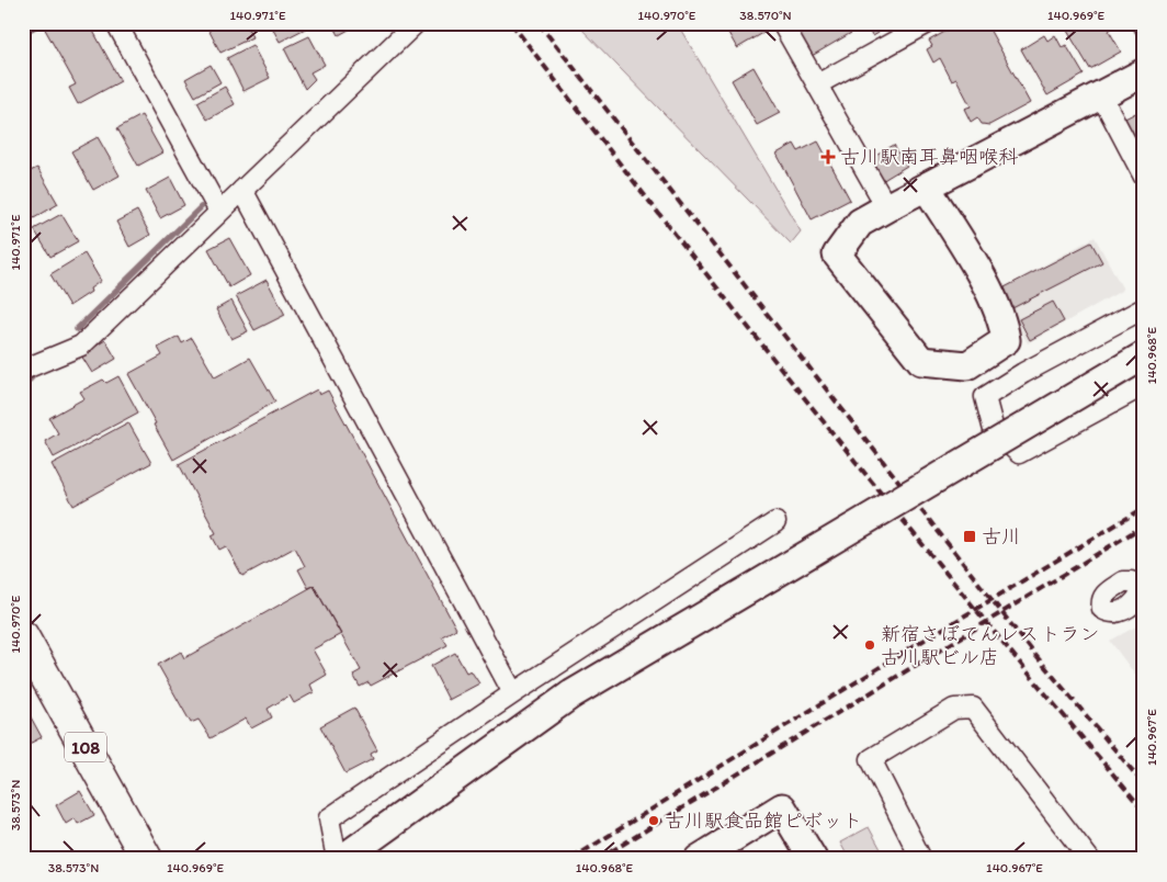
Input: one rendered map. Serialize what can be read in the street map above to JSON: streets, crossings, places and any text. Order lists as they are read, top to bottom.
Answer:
{
  "streets": {
    "highway": ["108"]
  },
  "places": {
    "health": ["古川駅南耳鼻咽喉科"],
    "transit": ["古川"],
    "other": ["新宿さぼてんレストラン 古川駅ビル店", "古川駅食品館ピボット"]
  },
  "coordinates": [
    "140.971°E",
    "140.970°E",
    "38.570°N",
    "140.969°E",
    "140.968°E",
    "140.967°E",
    "38.573°N"
  ]
}
